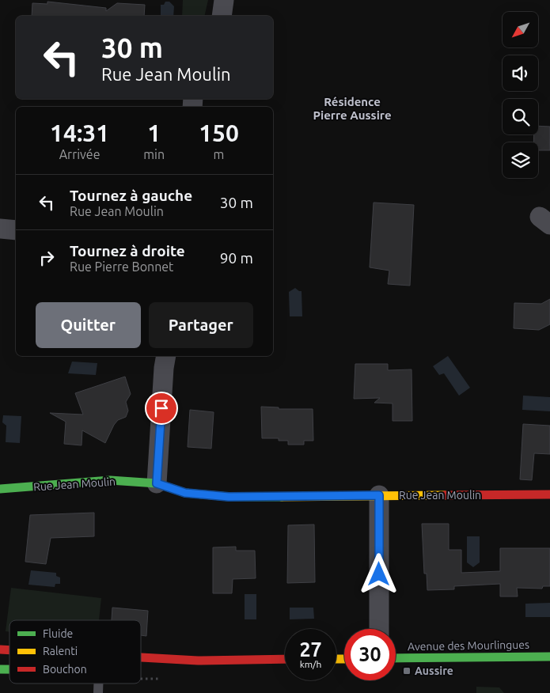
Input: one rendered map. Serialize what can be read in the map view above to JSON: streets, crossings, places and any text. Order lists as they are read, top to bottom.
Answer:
{
  "streets": {
    "street": ["Rue Jean Moulin", "Avenue des Mourlingues"]
  },
  "districts": ["Résidence Pierre Aussire"],
  "places": {
    "transit": ["Aussire"]
  },
  "legend": ["Fluide", "Ralenti", "Bouchon"],
  "north": "bottom left",
  "page": {
    "turn": ["30 m", "Rue Jean Moulin"],
    "eta": [
      "14:31",
      "Arrivée",
      "1",
      "min",
      "150",
      "m"
    ],
    "list": [
      {
        "name": "Tournez à gauche",
        "note": "Rue Jean Moulin",
        "value": "30 m"
      },
      {
        "name": "Tournez à droite",
        "note": "Rue Pierre Bonnet",
        "value": "90 m"
      }
    ],
    "buttons": ["Quitter", "Partager"],
    "speed": "27 km/h",
    "limit": "30"
  }
}
